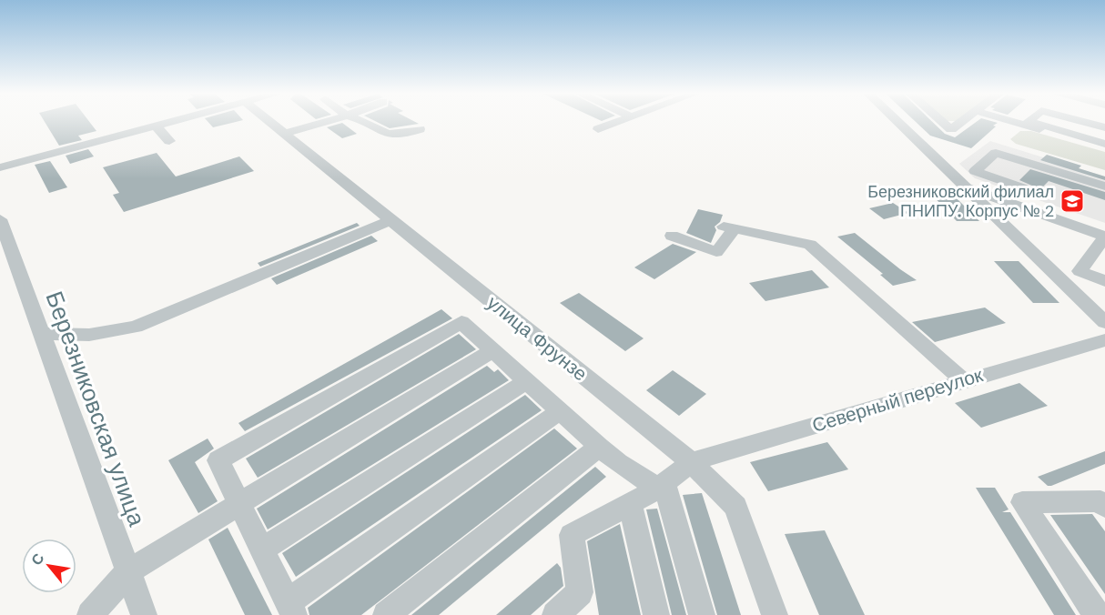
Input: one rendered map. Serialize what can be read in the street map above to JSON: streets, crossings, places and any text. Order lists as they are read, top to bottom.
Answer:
{
  "streets": {
    "street": ["улица Фрунзе", "Северный переулок", "Березниковская улица"]
  },
  "crossings": [
    ["улица Фрунзе", "Северный переулок"]
  ],
  "places": {
    "school or university": ["Березниковский филиал ПНИПУ. Корпус № 2"]
  },
  "north": "top left"
}
